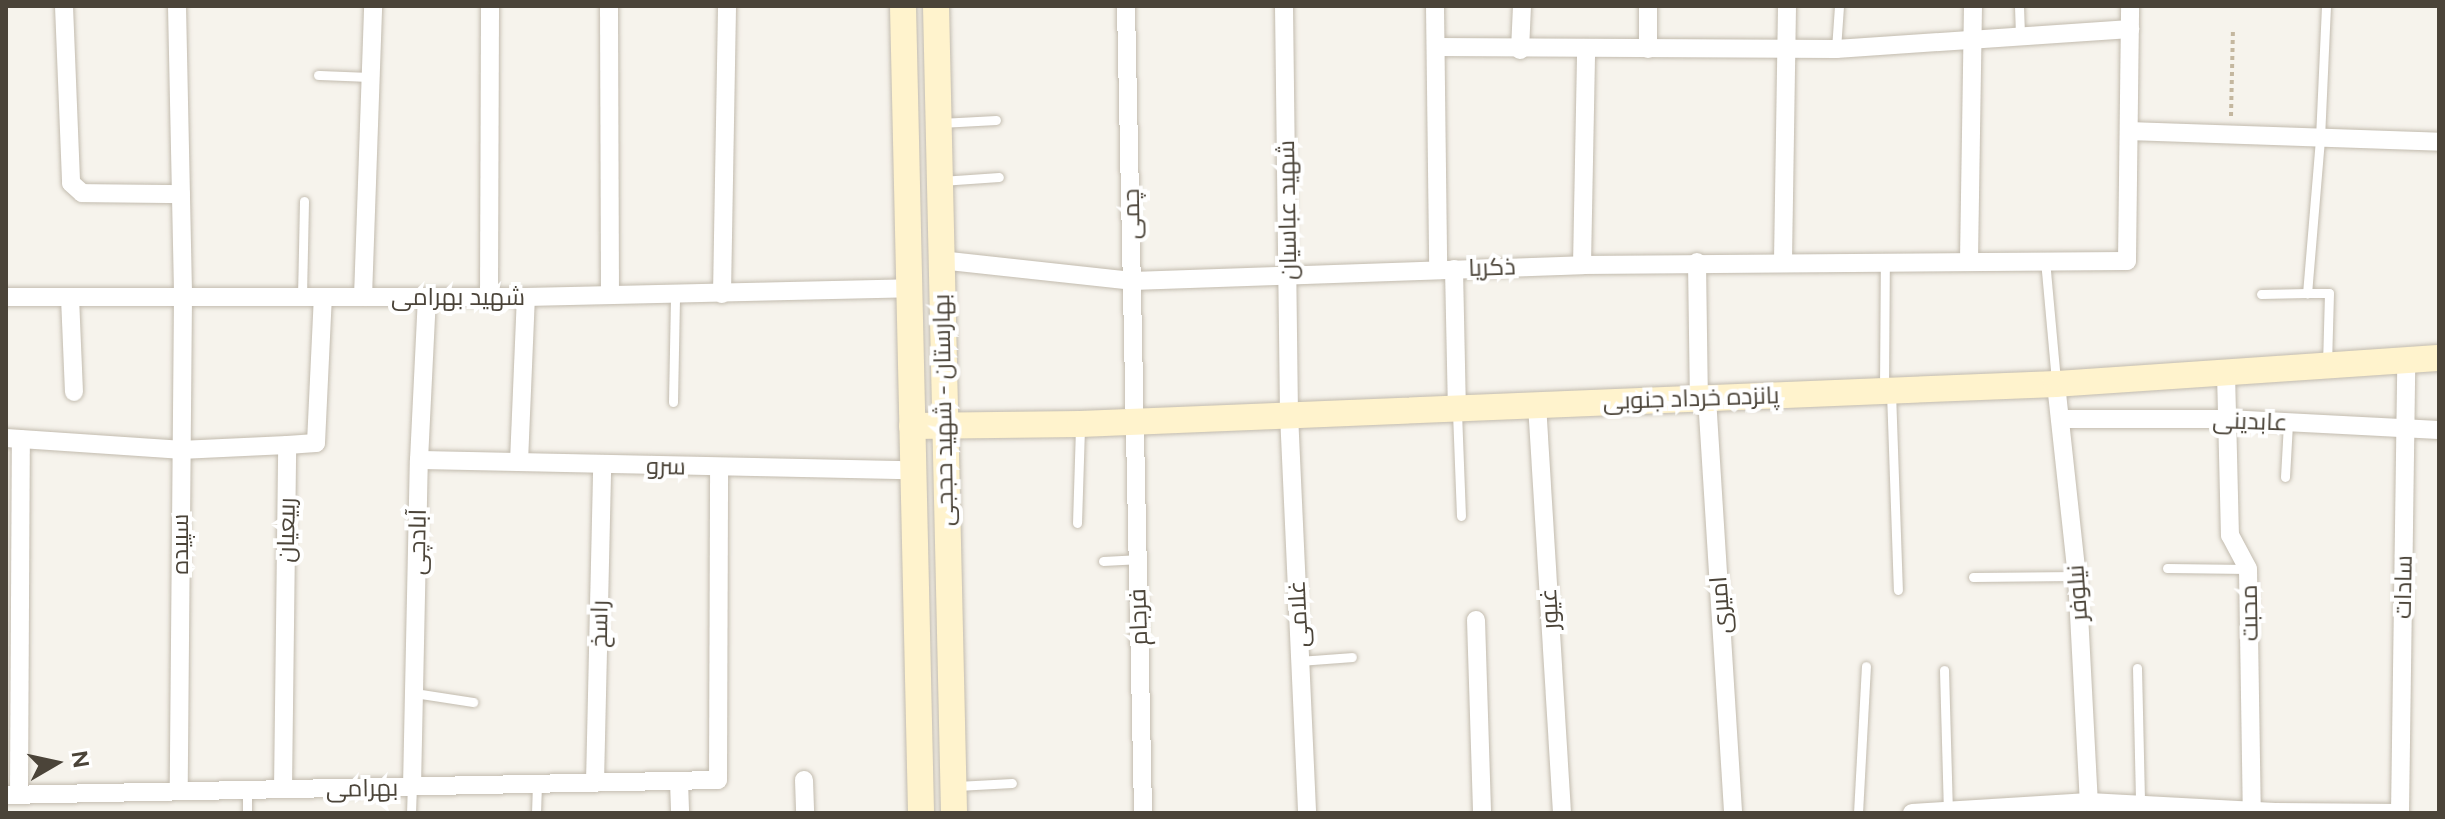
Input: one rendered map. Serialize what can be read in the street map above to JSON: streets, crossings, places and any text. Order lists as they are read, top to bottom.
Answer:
{
  "streets": {
    "main road": ["پانزده خرداد جنوبی", "بهارستان - شهید حججی"],
    "street": [
      "شهید عباسیان",
      "چمی",
      "ذکریا",
      "شهید بهرامی",
      "عابدینی",
      "سرو",
      "ربیعیان",
      "آبادچی",
      "سپیده",
      "سادات",
      "نیلوفر",
      "امیری",
      "غیور",
      "محبت",
      "غلامی",
      "فرجام",
      "راسخ",
      "بهرامی"
    ]
  },
  "crossings": [
    ["شهید عباسیان", "ذکریا"],
    ["شهید عباسیان", "پانزده خرداد جنوبی"],
    ["شهید عباسیان", "غلامی"],
    ["چمی", "ذکریا"],
    ["چمی", "پانزده خرداد جنوبی"],
    ["چمی", "فرجام"],
    ["ذکریا", "بهارستان - شهید حججی"],
    ["ذکریا", "امیری"],
    ["شهید بهرامی", "بهارستان - شهید حججی"],
    ["شهید بهرامی", "آبادچی"],
    ["شهید بهرامی", "سپیده"],
    ["پانزده خرداد جنوبی", "بهارستان - شهید حججی"],
    ["پانزده خرداد جنوبی", "سادات"],
    ["پانزده خرداد جنوبی", "نیلوفر"],
    ["پانزده خرداد جنوبی", "امیری"],
    ["پانزده خرداد جنوبی", "غیور"],
    ["پانزده خرداد جنوبی", "محبت"],
    ["پانزده خرداد جنوبی", "غلامی"],
    ["پانزده خرداد جنوبی", "فرجام"],
    ["بهارستان - شهید حججی", "سرو"],
    ["عابدینی", "سادات"],
    ["عابدینی", "نیلوفر"],
    ["عابدینی", "محبت"],
    ["سرو", "آبادچی"],
    ["سرو", "راسخ"],
    ["سرو", "بهرامی"],
    ["ربیعیان", "بهرامی"],
    ["آبادچی", "بهرامی"],
    ["سپیده", "بهرامی"],
    ["راسخ", "بهرامی"]
  ],
  "north": "right"
}
